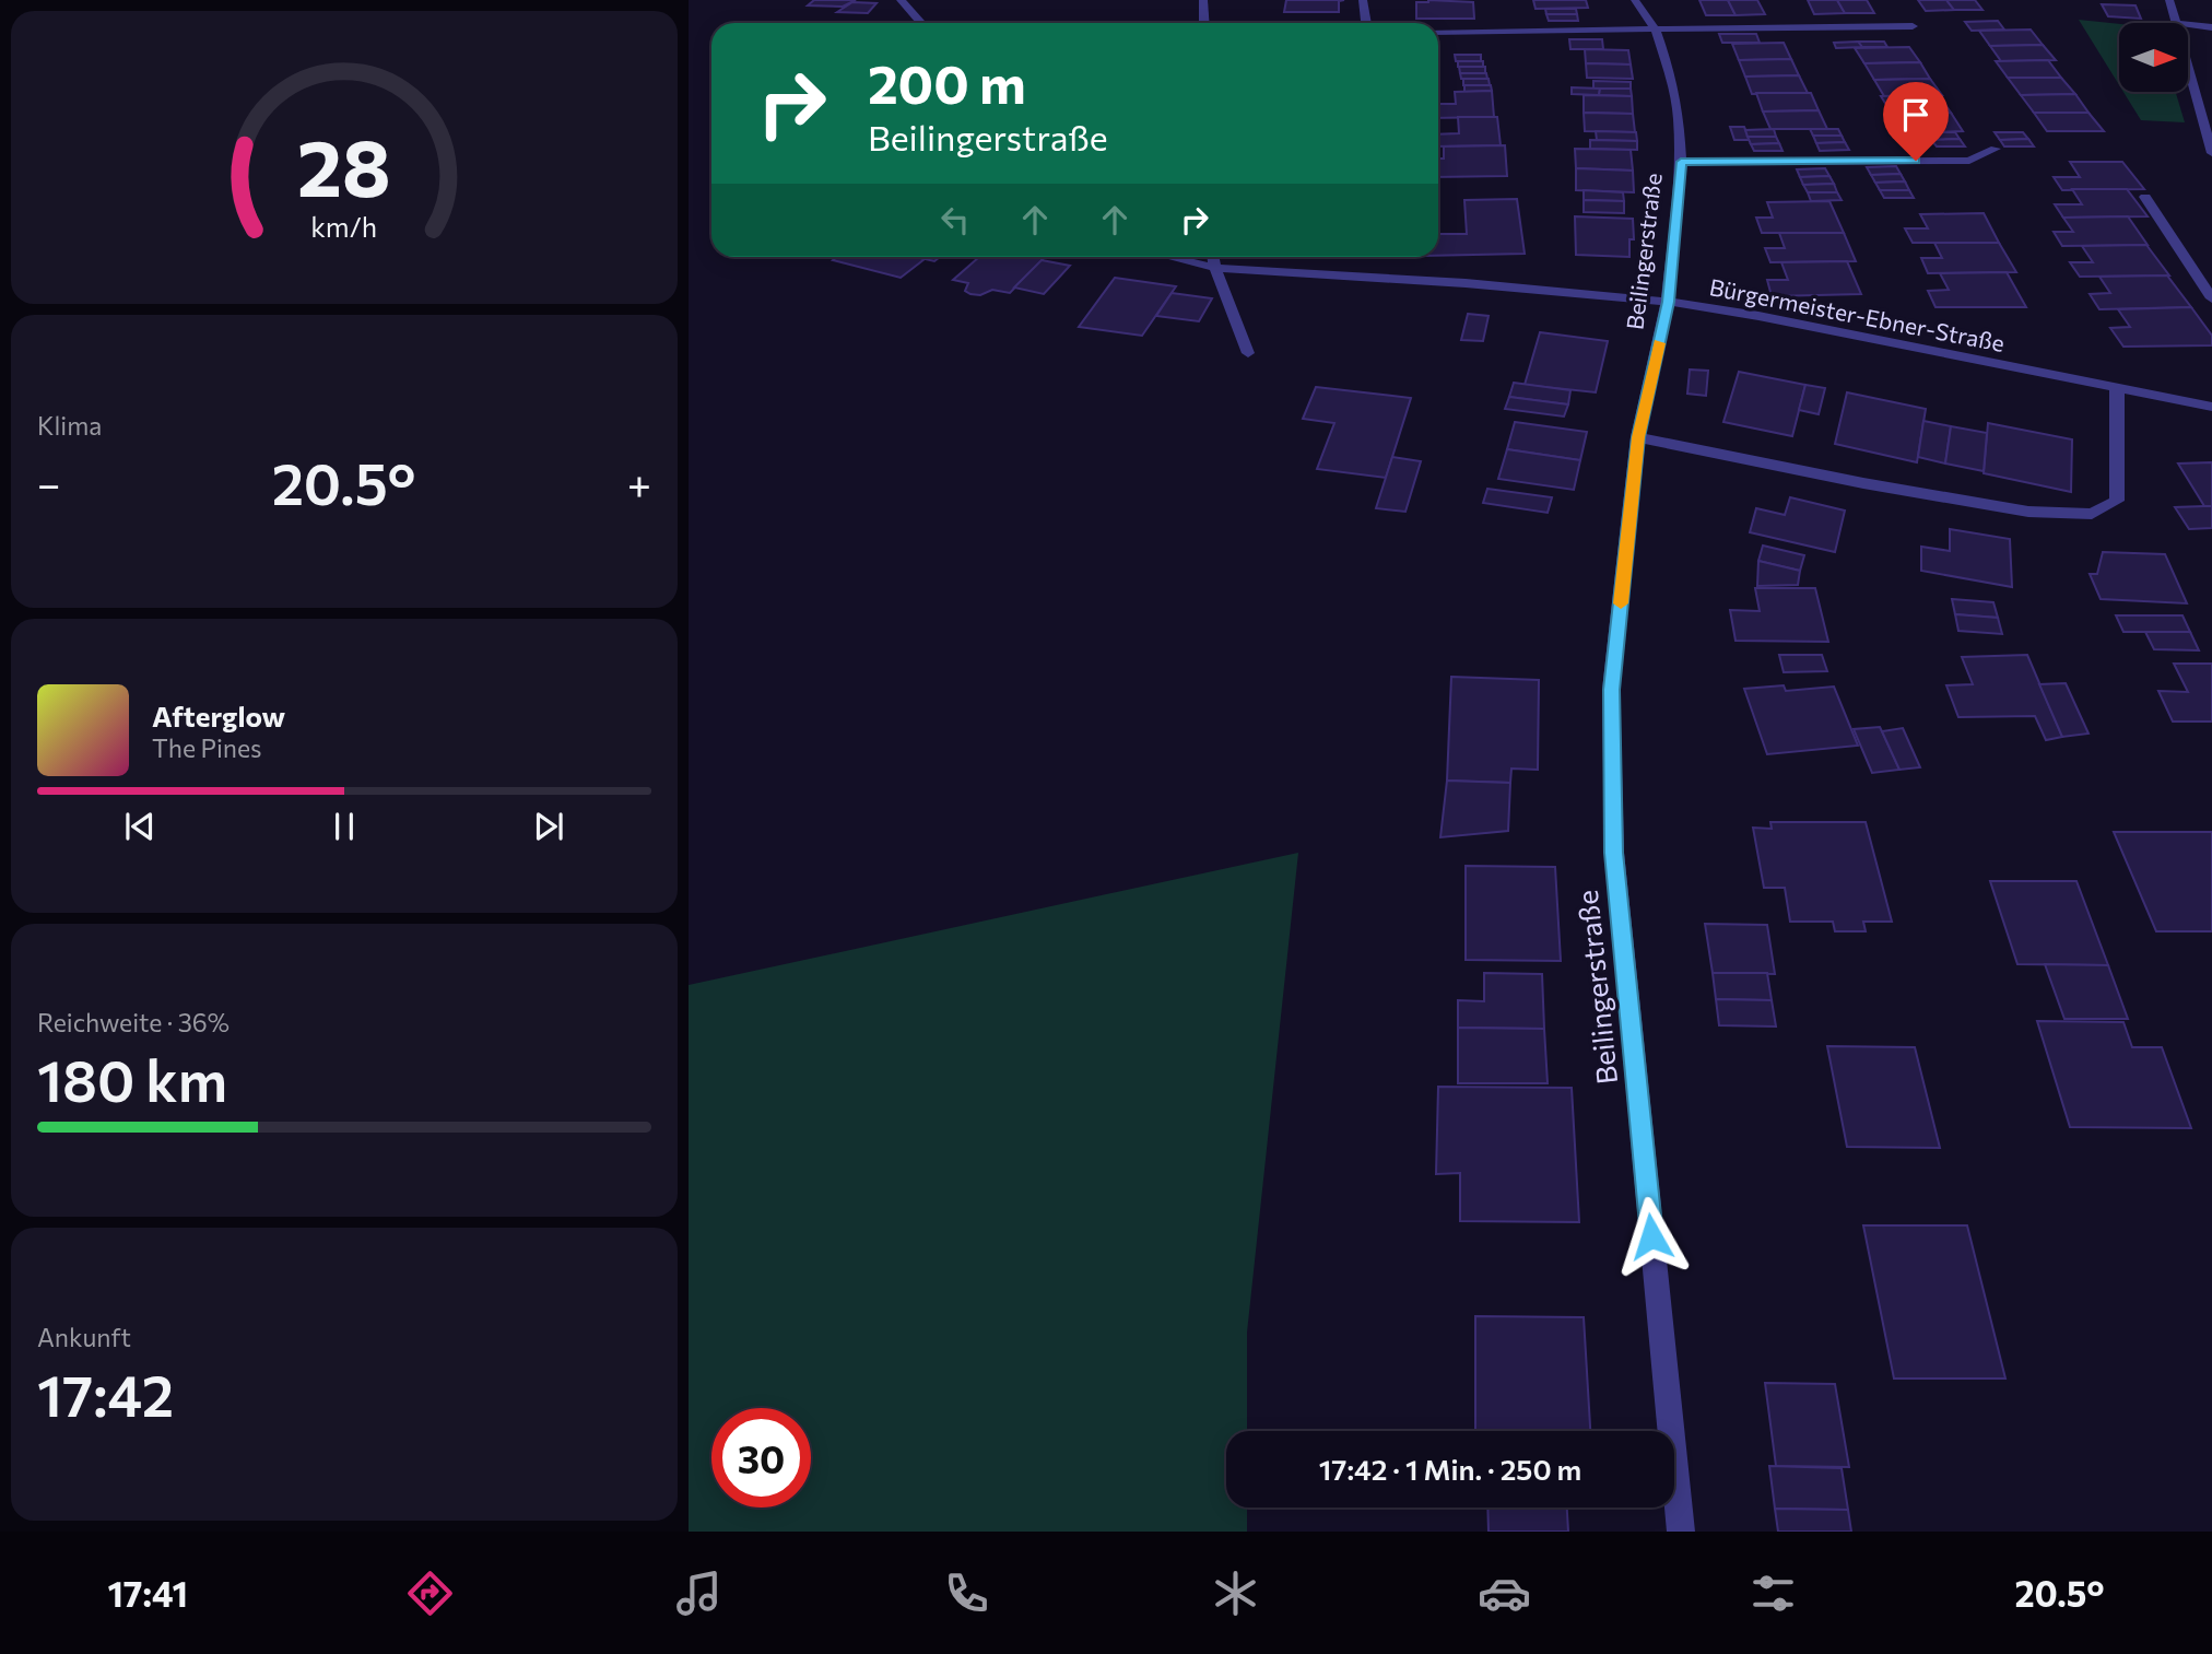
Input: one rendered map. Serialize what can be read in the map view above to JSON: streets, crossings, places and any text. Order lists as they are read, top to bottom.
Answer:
{
  "streets": {
    "street": ["Beilingerstraße", "Bürgermeister-Ebner-Straße"]
  },
  "crossings": [
    ["Beilingerstraße", "Bürgermeister-Ebner-Straße"]
  ],
  "north": "right",
  "page": {
    "turn": ["200 m", "Beilingerstraße"],
    "tile": [
      "Klima",
      ["Reichweite · 36%", "180 km"],
      ["Ankunft", "17:42"]
    ],
    "heat": ["−", "20.5°", "+"],
    "song": ["Afterglow", "The Pines"],
    "limit": "30",
    "trip": "17:42 · 1 Min. · 250 m",
    "tabs": ["17:41", "20.5°"],
    "gauge": ["28", "km/h"]
  }
}
